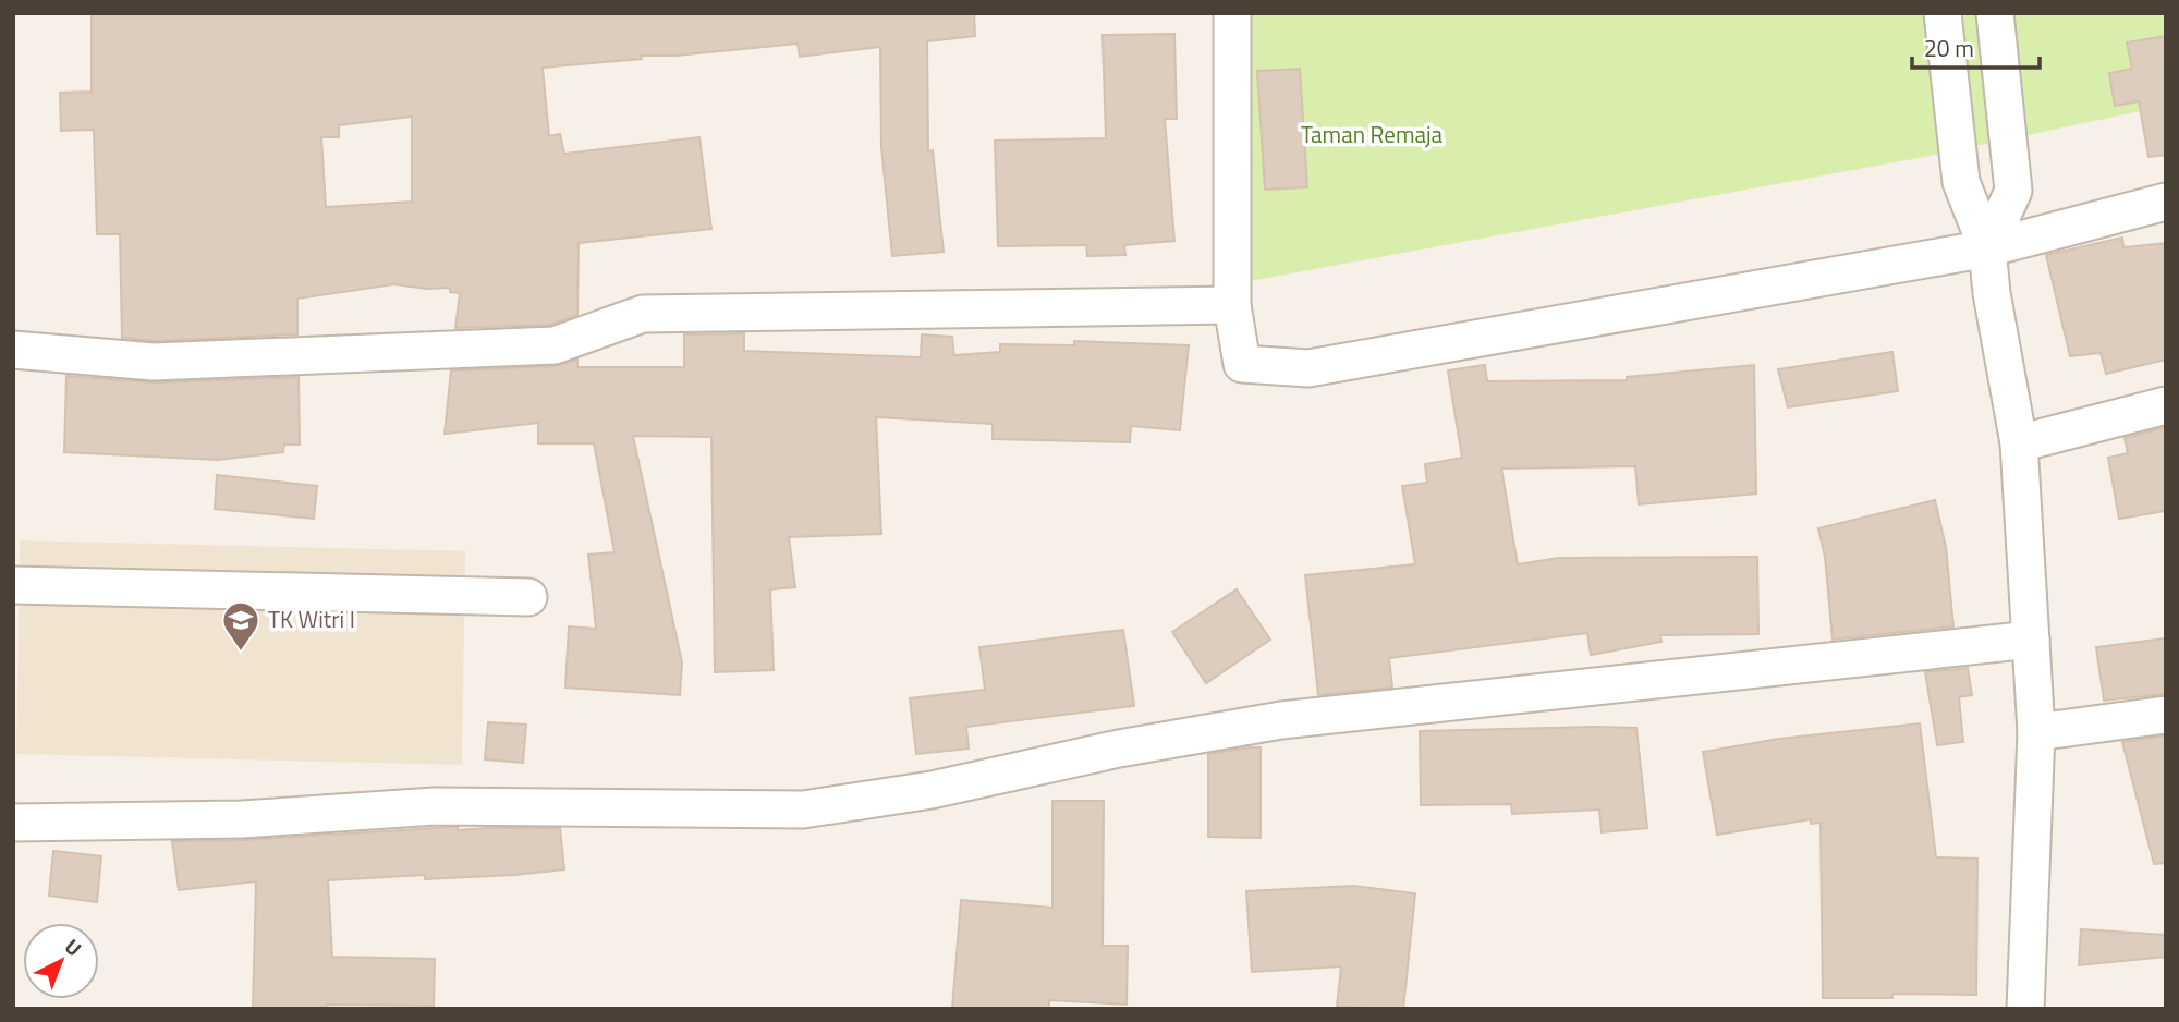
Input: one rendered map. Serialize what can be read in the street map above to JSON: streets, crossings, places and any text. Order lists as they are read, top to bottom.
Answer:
{
  "parks": ["Taman Remaja"],
  "places": {
    "school or university": ["TK Witri I"]
  },
  "scale_bar": "20 m",
  "north": "top right"
}
